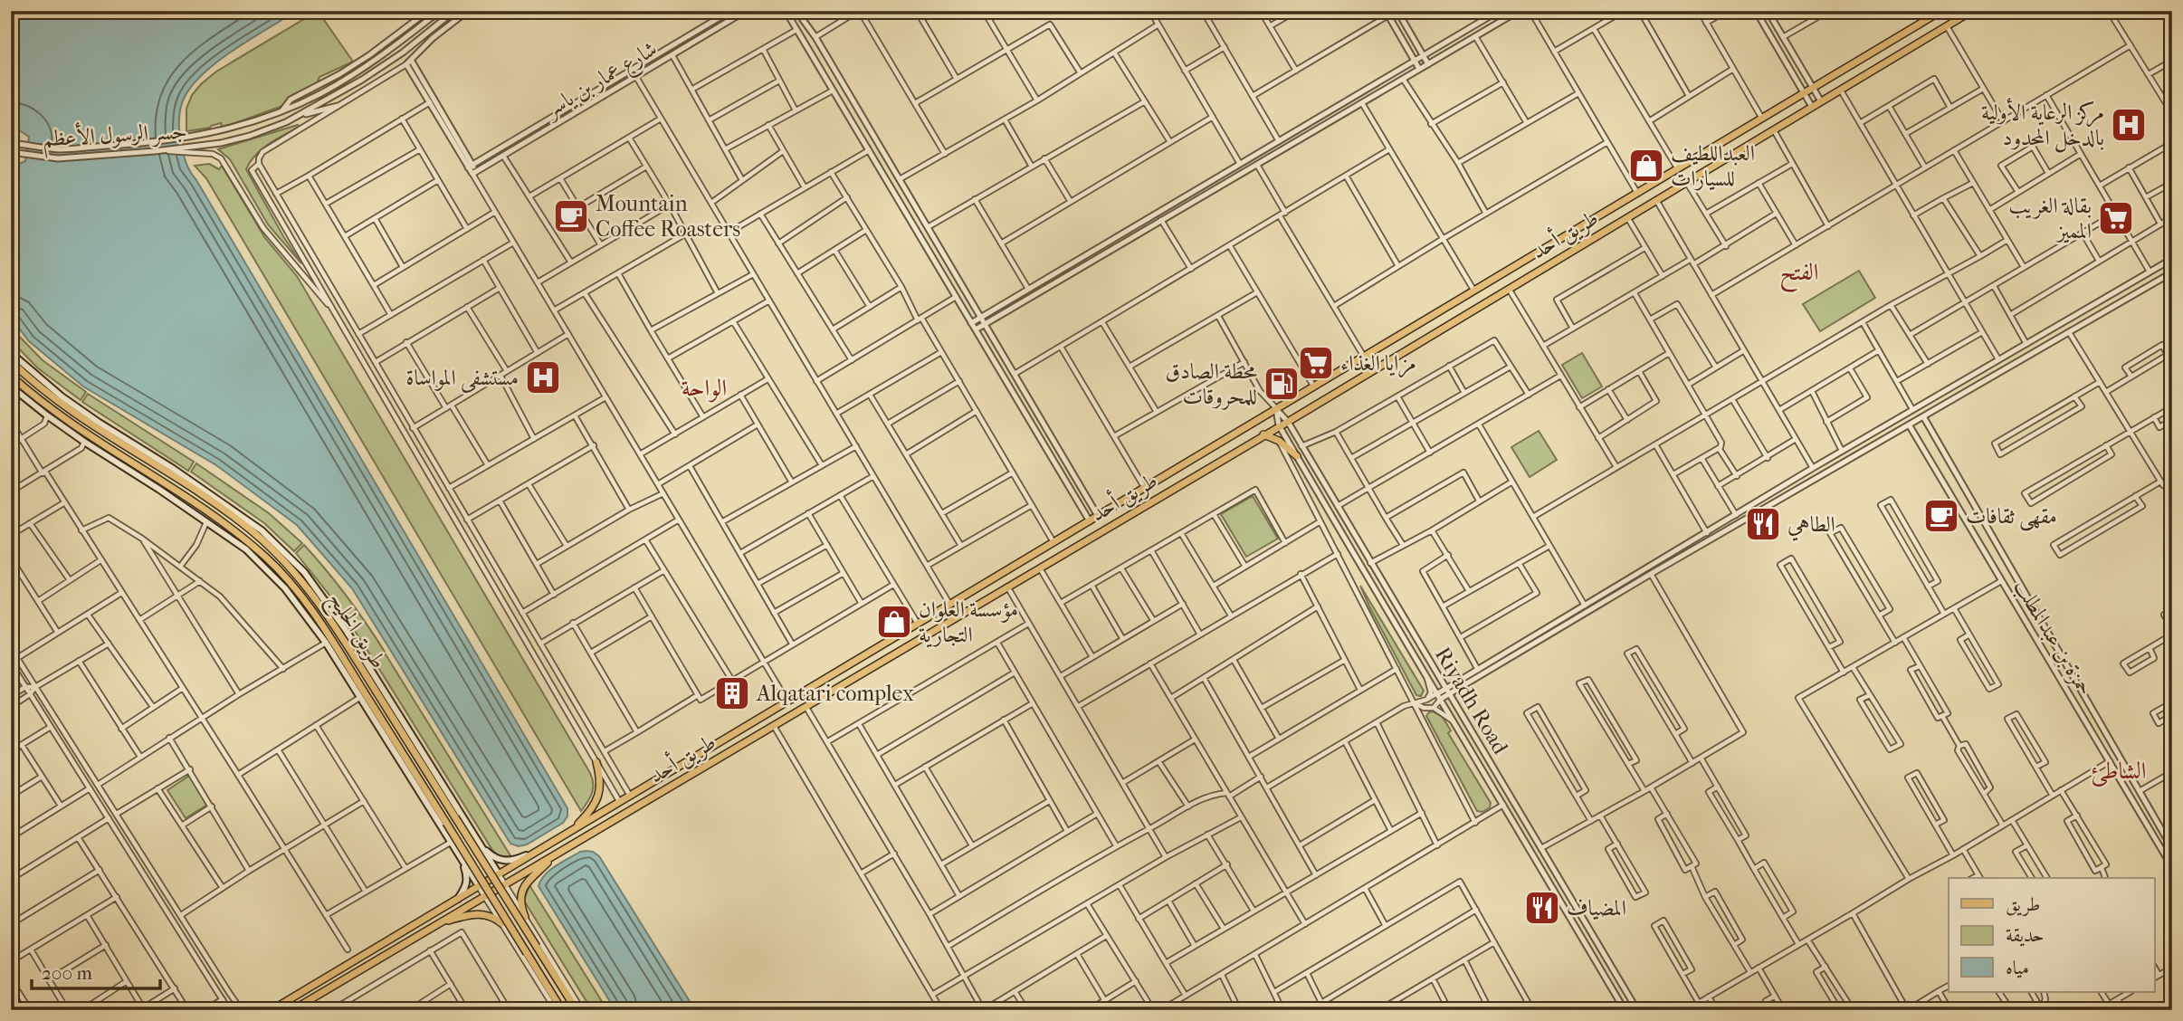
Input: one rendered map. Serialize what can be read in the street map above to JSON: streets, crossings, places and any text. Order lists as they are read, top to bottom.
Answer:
{
  "streets": {
    "main road": ["طريق أحد", "طريق الخليج"],
    "street": [
      "شارع عمار بن ياسر",
      "جسر الرسول الأعظم",
      "حمزة بن عبدالمطلب",
      "Riyadh Road"
    ]
  },
  "crossings": [
    ["طريق أحد", "Riyadh Road"]
  ],
  "districts": ["الفتح", "الواحة", "الشاطئ"],
  "places": {
    "hospital": ["مركز الرعاية الأولية بالدخل المحدود", "مستشفى المواساة"],
    "shop": ["العبداللطيف للسيارات", "مؤسسة العلوان التجارية"],
    "cafe": ["Mountain Coffee Roasters", "مقهى ثقافات"],
    "supermarket": ["بقالة الغريب المميز", "مزايا الغذاء"],
    "fuel station": ["محطة الصادق للمحروقات"],
    "restaurant": ["الطاهي", "المضياف"],
    "building": ["Alqatari complex"]
  },
  "legend": ["طريق", "حديقة", "مياه"],
  "scale_bar": "200 m"
}
